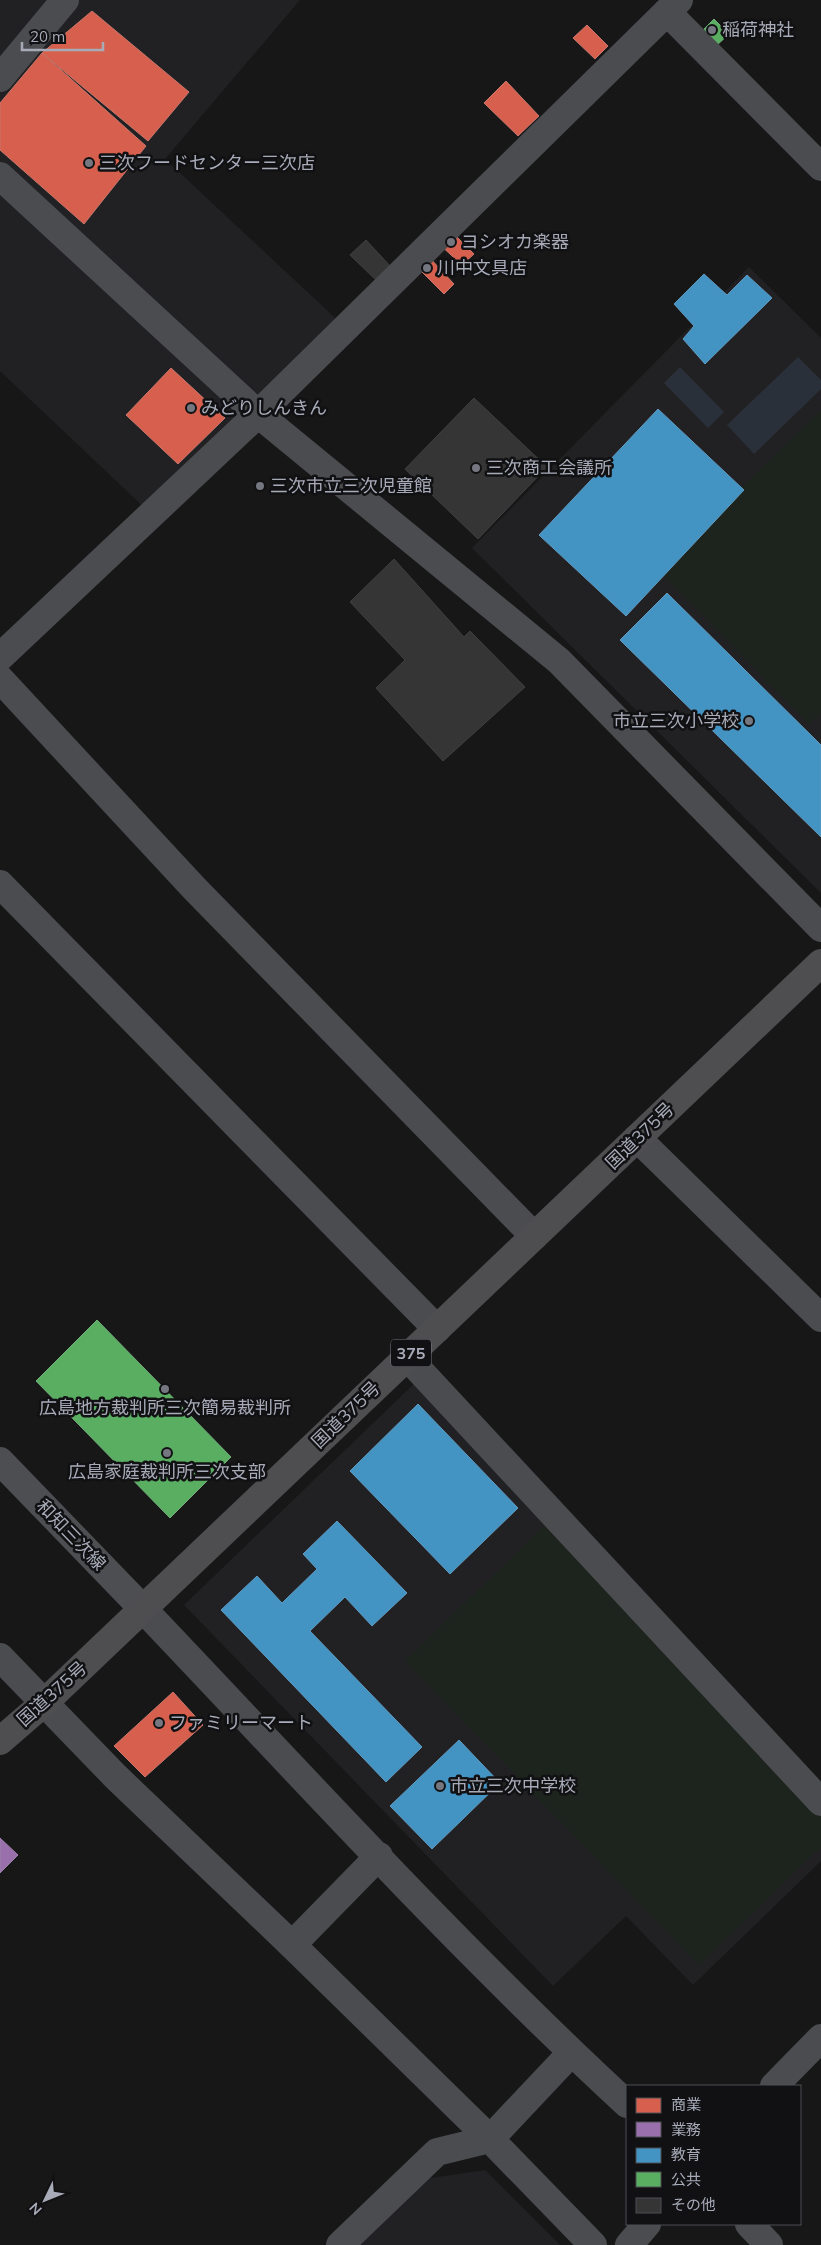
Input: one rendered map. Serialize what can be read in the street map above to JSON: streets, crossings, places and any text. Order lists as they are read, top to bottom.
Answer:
{
  "streets": {
    "highway": ["国道375号", "375"],
    "main road": ["和知三次線"]
  },
  "crossings": [
    ["国道375号", "和知三次線"]
  ],
  "places": [
    "稲荷神社",
    "三次フードセンター三次店",
    "ヨシオカ楽器",
    "川中文具店",
    "みどりしんきん",
    "三次商工会議所",
    "三次市立三次児童館",
    "市立三次小学校",
    "広島地方裁判所三次簡易裁判所",
    "広島家庭裁判所三次支部",
    "ファミリーマート",
    "市立三次中学校"
  ],
  "legend": [
    "商業",
    "業務",
    "教育",
    "公共",
    "その他"
  ],
  "scale_bar": "20 m",
  "north": "bottom left"
}
